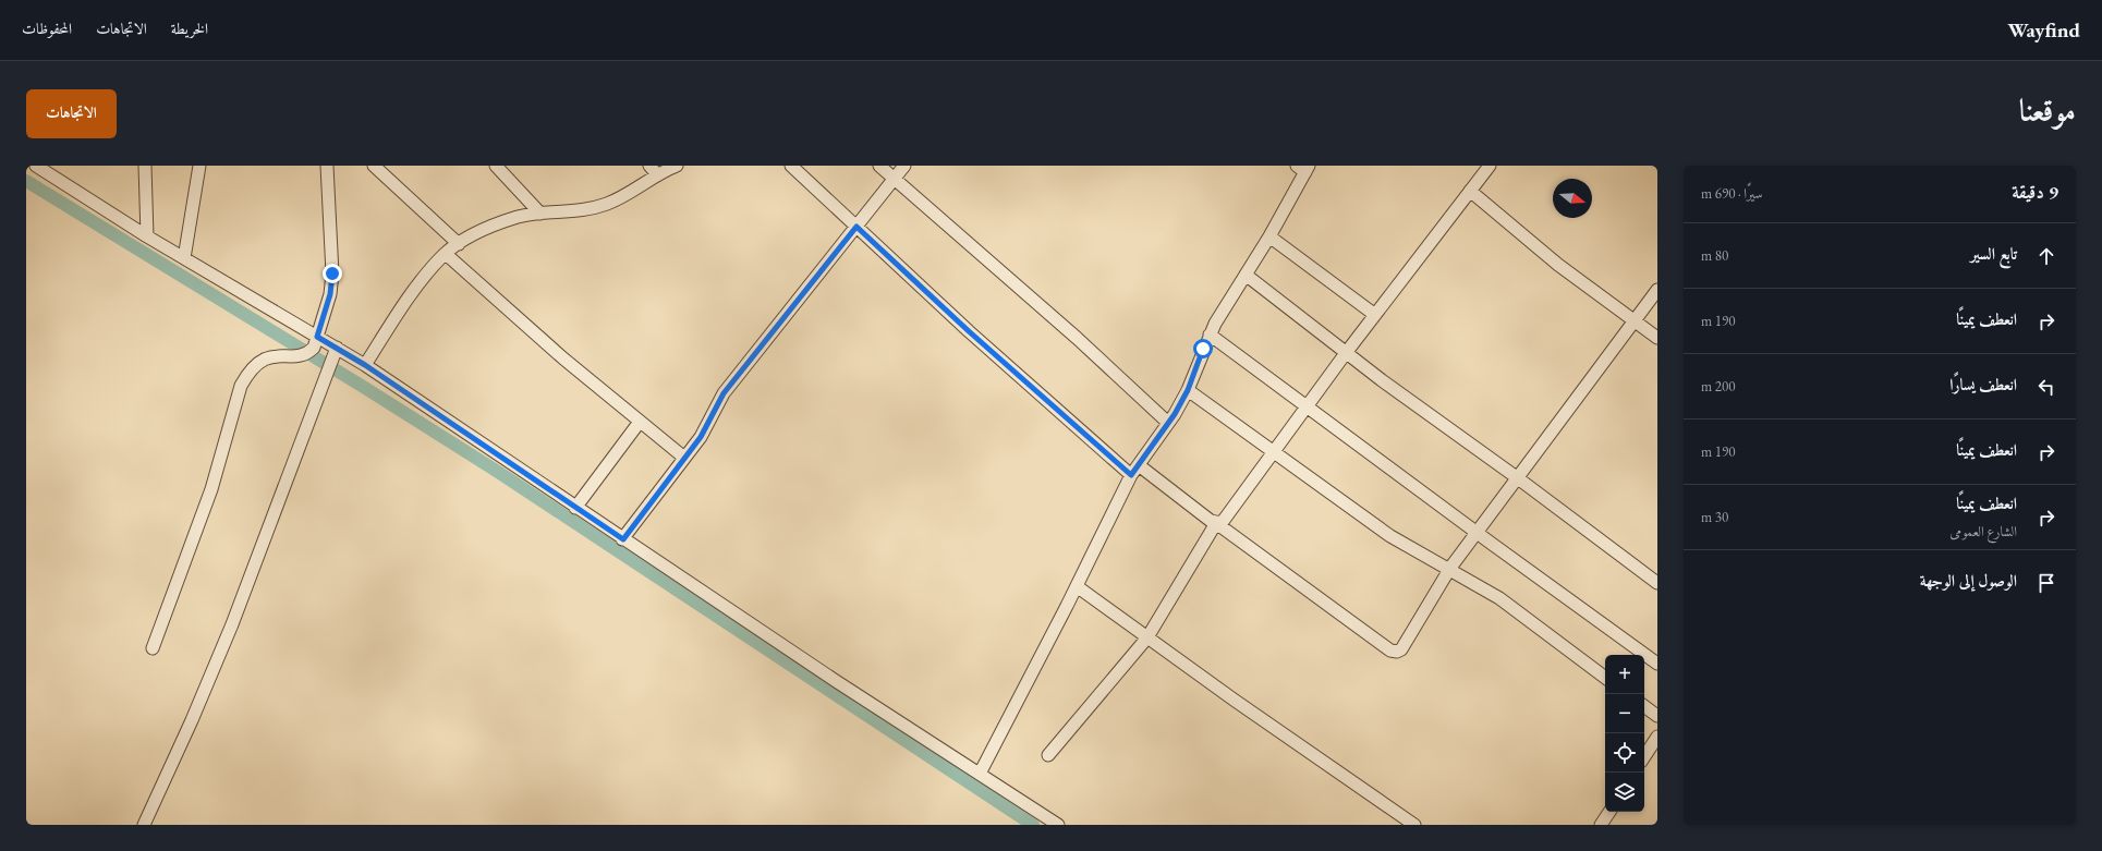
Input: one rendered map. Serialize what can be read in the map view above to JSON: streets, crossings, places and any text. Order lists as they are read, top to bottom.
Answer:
{
  "north": "right",
  "page": {
    "header": "Wayfind",
    "nav": ["الخريطة", "الاتجاهات", "المحفوظات"],
    "title": "موقعنا",
    "buttons": "الاتجاهات",
    "heading": ["9 دقيقة", "سيرًا · 690 m"],
    "list": [
      ["تابع السير", "80 m"],
      ["انعطف يمينًا", "190 m"],
      ["انعطف يسارًا", "200 m"],
      ["انعطف يمينًا", "190 m"],
      ["انعطف يمينًا", "الشارع العمومى", "30 m"],
      "الوصول إلى الوجهة"
    ],
    "map_buttons": ["+", "−"]
  }
}
